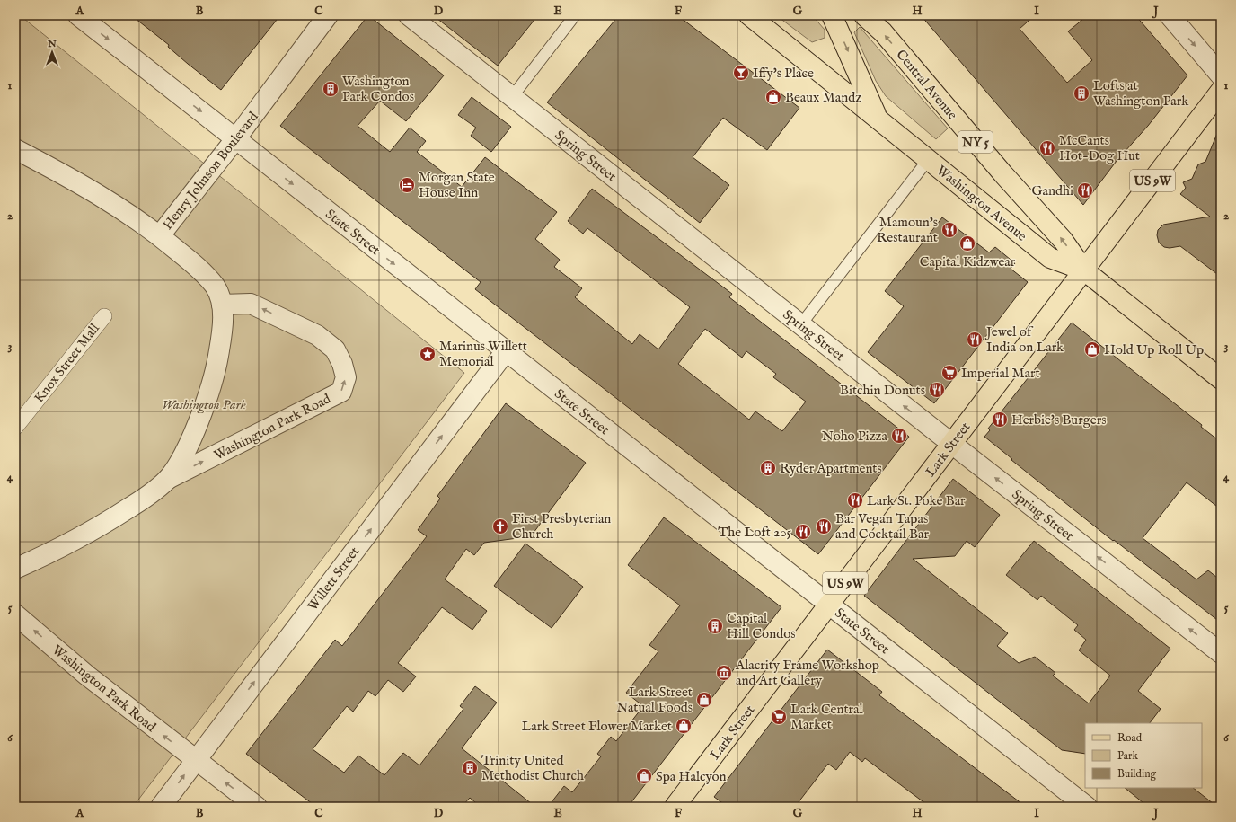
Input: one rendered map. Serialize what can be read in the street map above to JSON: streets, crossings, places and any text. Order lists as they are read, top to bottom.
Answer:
{
  "streets": {
    "main road": [
      "Central Avenue",
      "NY 5",
      "US 9W",
      "Washington Avenue",
      "Lark Street"
    ],
    "street": [
      "Spring Street",
      "Henry Johnson Boulevard",
      "State Street",
      "Knox Street Mall",
      "Washington Park Road",
      "Willett Street"
    ]
  },
  "crossings": [
    ["Central Avenue", "Washington Avenue"],
    ["Central Avenue", "Lark Street"],
    ["NY 5", "Washington Avenue"],
    ["Spring Street", "Lark Street"],
    ["Henry Johnson Boulevard", "State Street"],
    ["Henry Johnson Boulevard", "Washington Park Road"],
    ["Washington Avenue", "Lark Street"],
    ["State Street", "Lark Street"],
    ["State Street", "Willett Street"],
    ["Washington Park Road", "Willett Street"]
  ],
  "one_way": ["Central Avenue", "Spring Street", "Willett Street"],
  "parks": ["Washington Park"],
  "places": {
    "bar": ["Iffy's Place"],
    "building": [
      "Washington Park Condos",
      "Lofts at Washington Park",
      "Ryder Apartments",
      "Capital Hill Condos",
      "Trinity United Methodist Church"
    ],
    "shop": [
      "Beaux Mandz",
      "Capital Kidzwear",
      "Hold Up Roll Up",
      "Lark Street Natual Foods",
      "Lark Street Flower Market",
      "Spa Halcyon"
    ],
    "restaurant": [
      "McCants Hot-Dog Hut",
      "Gandhi",
      "Mamoun's Restaurant",
      "Jewel of India on Lark",
      "Bitchin Donuts",
      "Herbie's Burgers",
      "Noho Pizza",
      "Lark St. Poke Bar",
      "Bar Vegan Tapas and Cocktail Bar",
      "The Loft 205"
    ],
    "hotel": ["Morgan State House Inn"],
    "place": ["Marinus Willett Memorial"],
    "supermarket": ["Imperial Mart", "Lark Central Market"],
    "church": ["First Presbyterian Church"],
    "museum": ["Alacrity Frame Workshop and Art Gallery"]
  },
  "legend": ["Road", "Park", "Building"],
  "north": "top",
  "grid": {
    "columns": [
      "A",
      "B",
      "C",
      "D",
      "E",
      "F",
      "G",
      "H",
      "I",
      "J"
    ],
    "rows": [
      "1",
      "2",
      "3",
      "4",
      "5",
      "6"
    ]
  }
}
